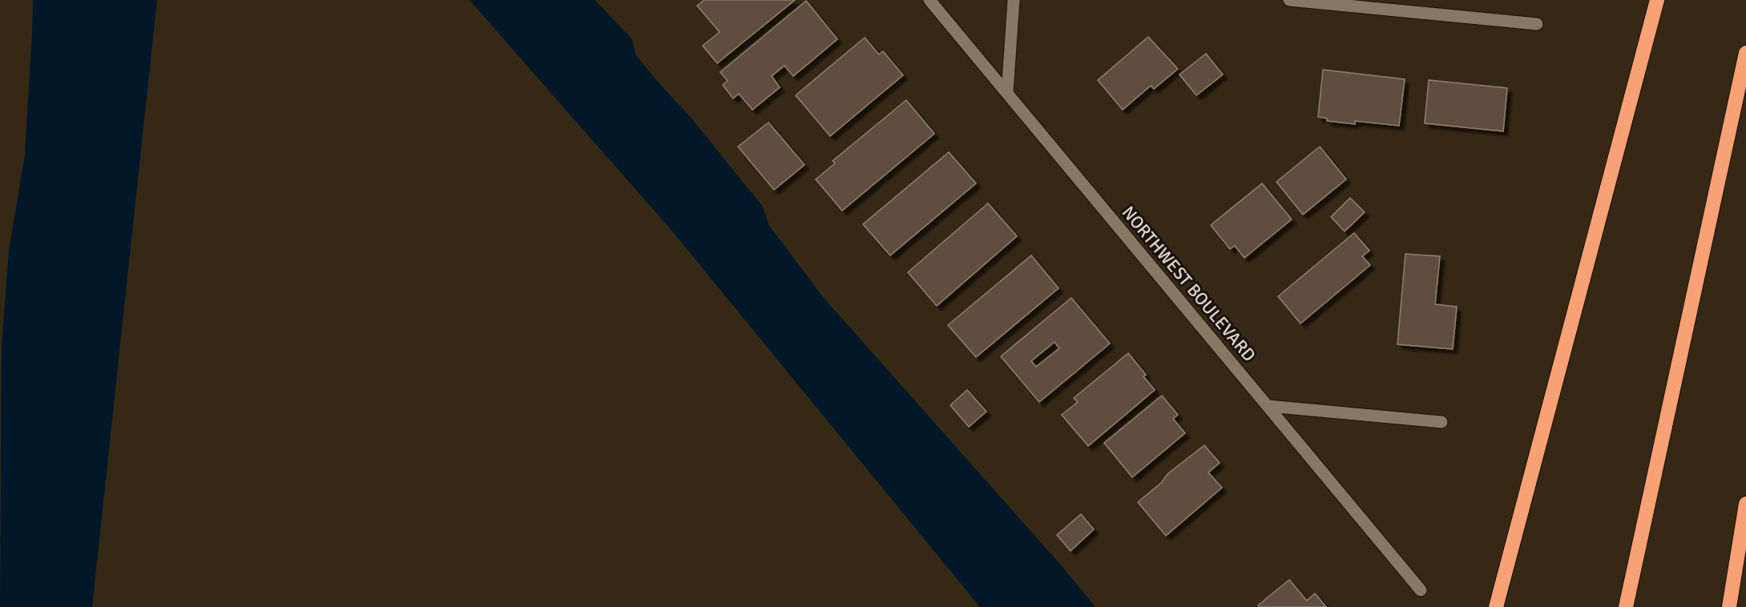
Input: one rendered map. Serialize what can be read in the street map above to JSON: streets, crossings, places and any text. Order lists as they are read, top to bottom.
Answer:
{
  "streets": {
    "street": ["NORTHWEST BOULEVARD"]
  }
}
